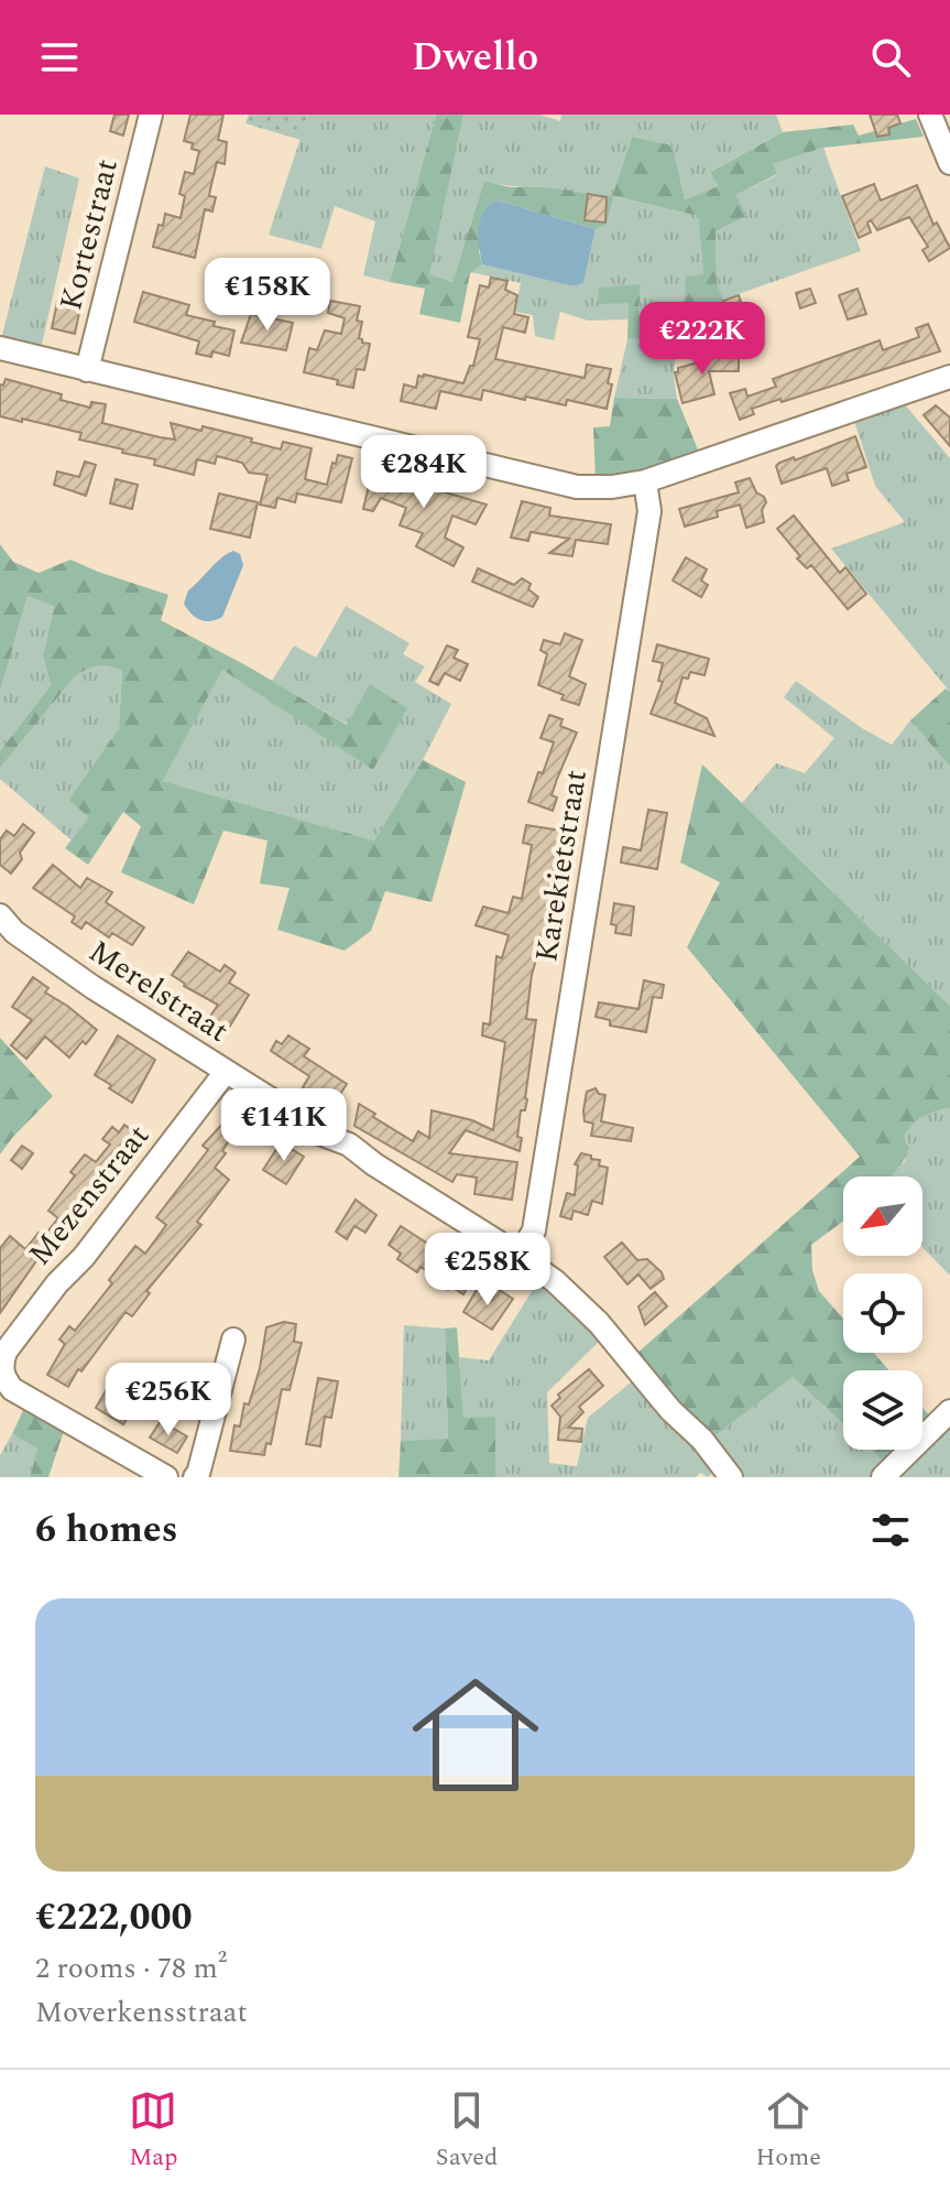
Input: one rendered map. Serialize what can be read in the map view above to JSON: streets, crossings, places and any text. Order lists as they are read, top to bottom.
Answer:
{
  "streets": {
    "street": [
      "Kortestraat",
      "Karekietstraat",
      "Merelstraat",
      "Mezenstraat"
    ]
  },
  "crossings": [
    ["Karekietstraat", "Merelstraat"],
    ["Merelstraat", "Mezenstraat"]
  ],
  "north": "bottom left",
  "page": {
    "header": "Dwello",
    "price": [
      "€158K",
      "€222K",
      "€284K",
      "€141K",
      "€258K",
      "€256K"
    ],
    "heading": "6 homes",
    "list": [
      {
        "name": "€222,000",
        "note": "2 rooms · 78 m² · Moverkensstraat"
      }
    ],
    "tabs": ["Map", "Saved", "Home"]
  }
}
